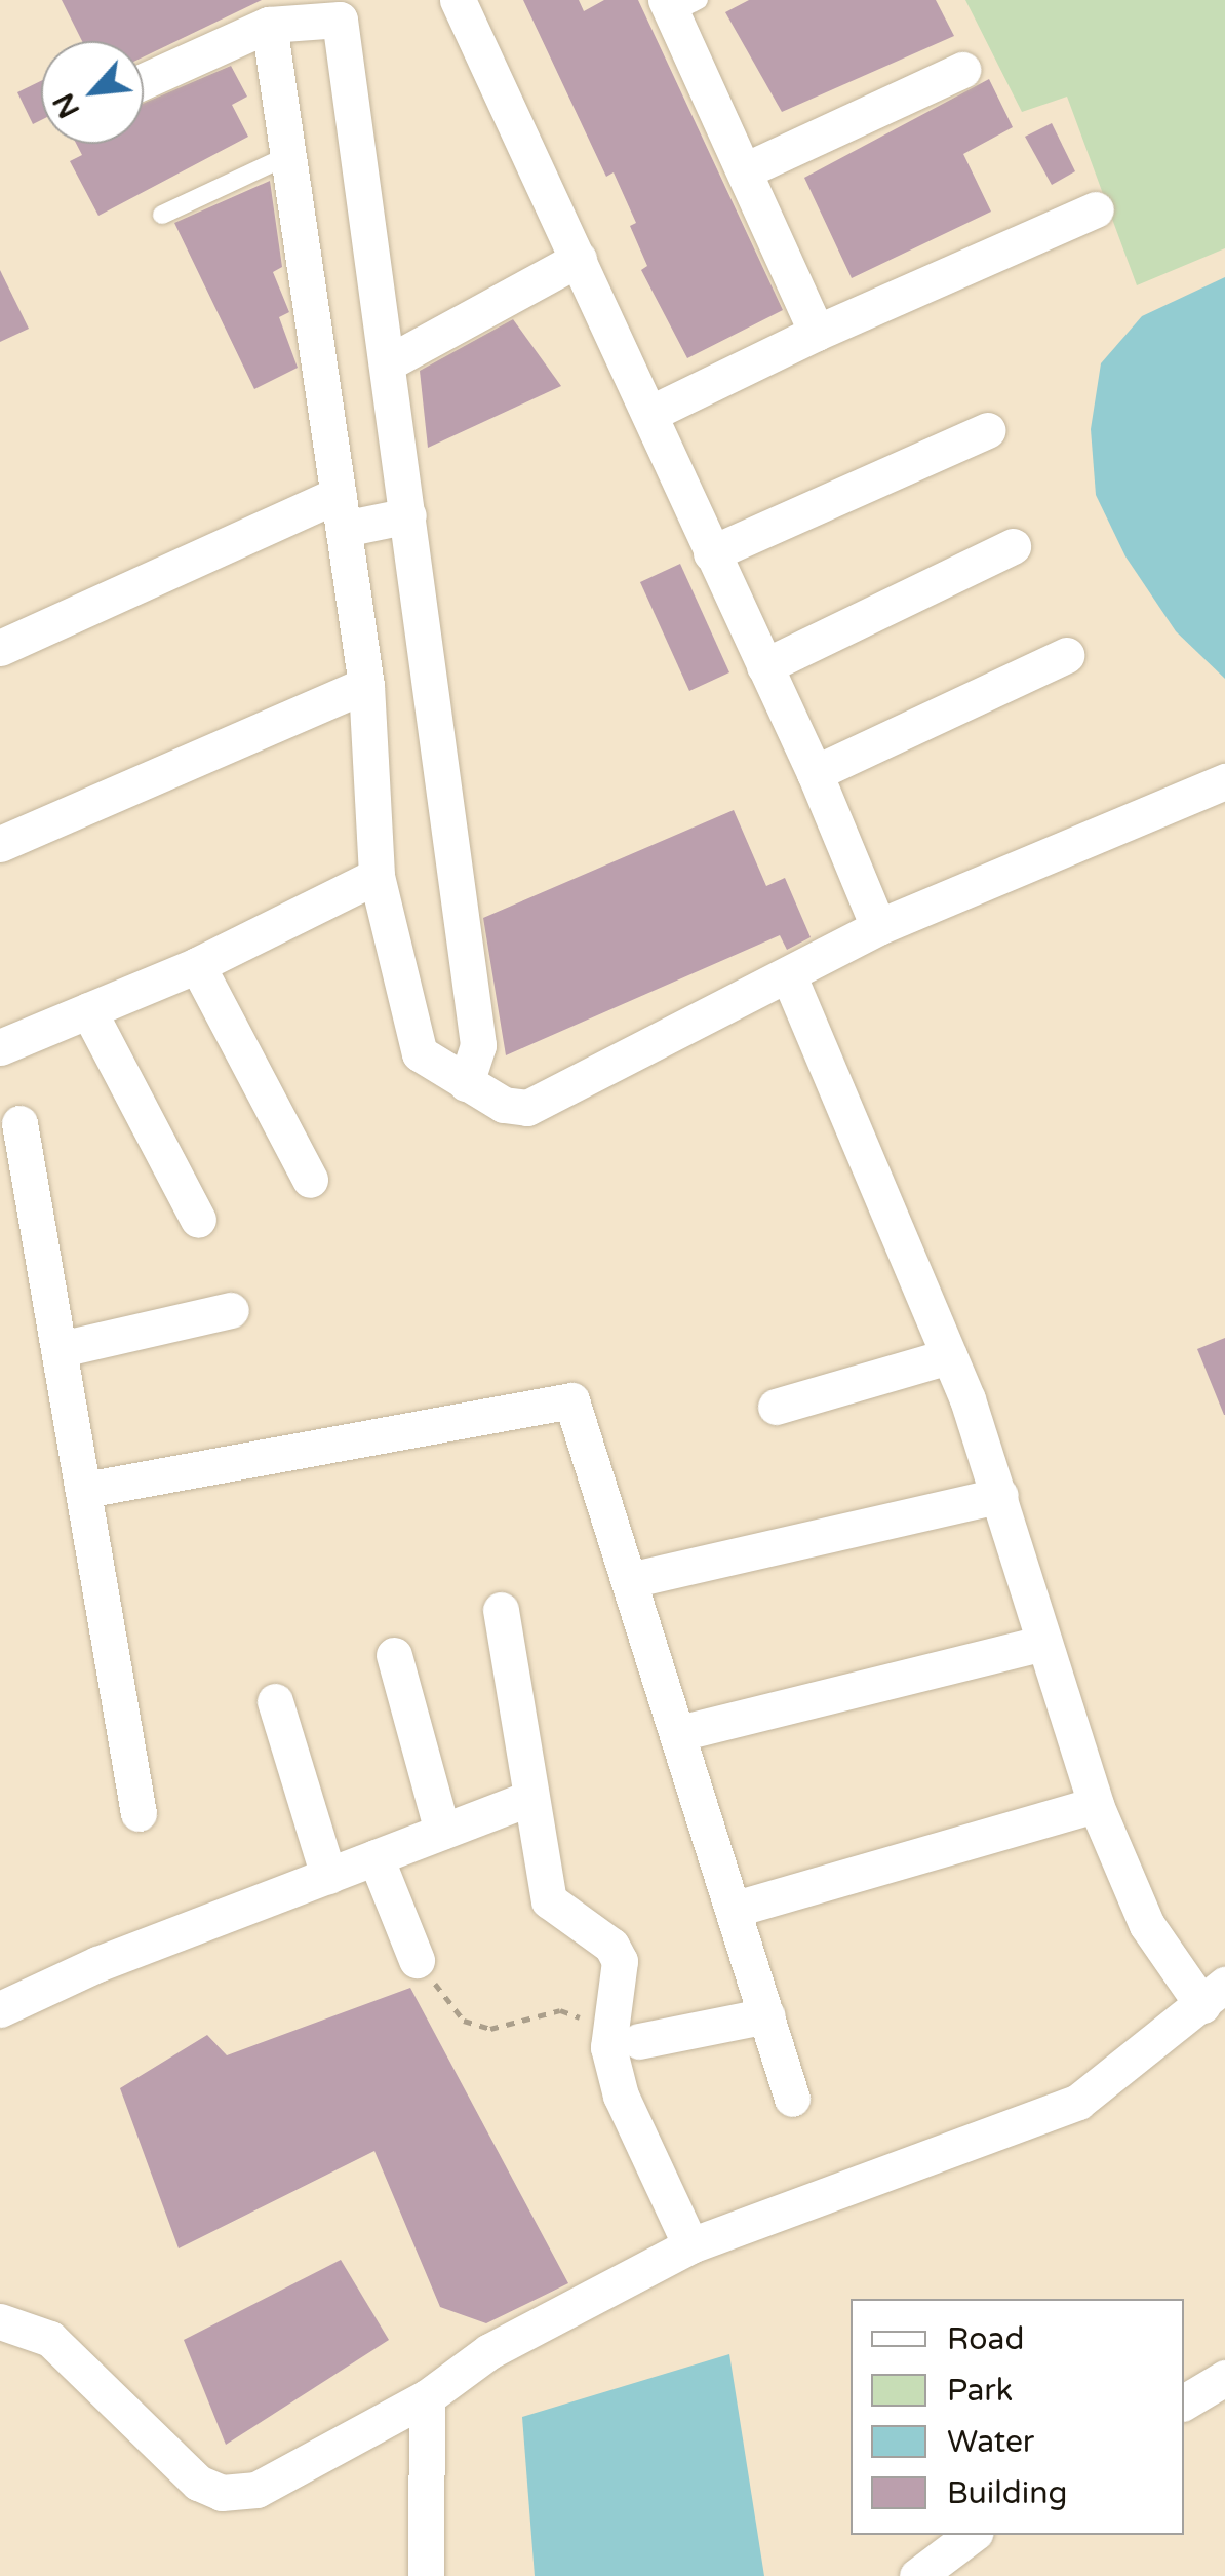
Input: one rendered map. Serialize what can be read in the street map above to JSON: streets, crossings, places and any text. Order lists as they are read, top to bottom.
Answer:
{
  "legend": [
    "Road",
    "Park",
    "Water",
    "Building"
  ],
  "north": "bottom left"
}
